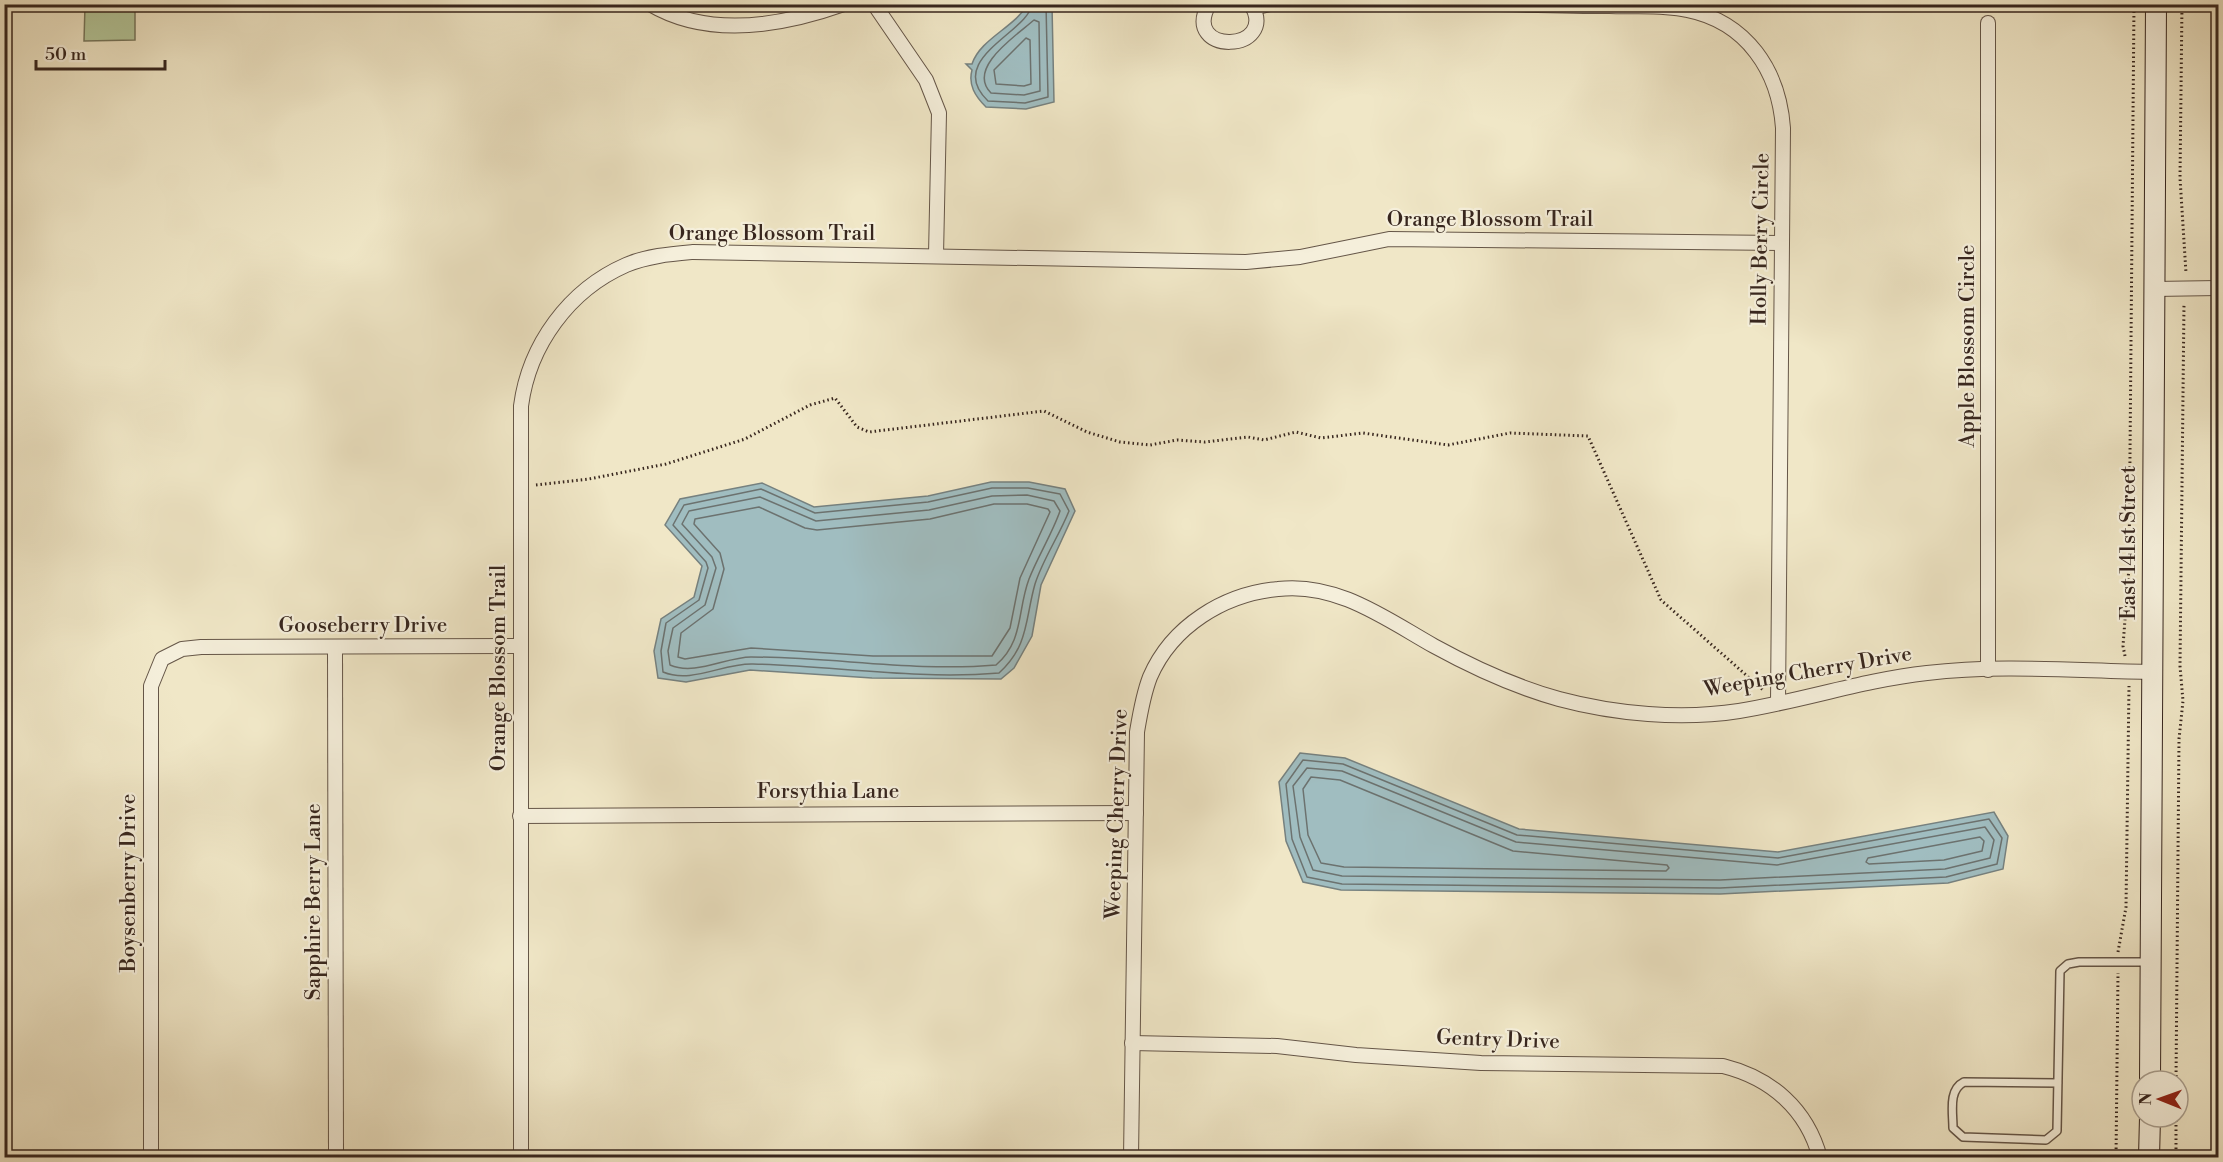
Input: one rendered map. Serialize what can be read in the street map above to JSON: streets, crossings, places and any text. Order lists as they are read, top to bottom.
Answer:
{
  "streets": {
    "street": [
      "Orange Blossom Trail",
      "Holly Berry Circle",
      "Apple Blossom Circle",
      "East 141st Street",
      "Gooseberry Drive",
      "Weeping Cherry Drive",
      "Forsythia Lane",
      "Boysenberry Drive",
      "Sapphire Berry Lane",
      "Gentry Drive"
    ]
  },
  "crossings": [
    ["Orange Blossom Trail", "Holly Berry Circle"],
    ["Orange Blossom Trail", "Gooseberry Drive"],
    ["Orange Blossom Trail", "Forsythia Lane"],
    ["Holly Berry Circle", "Weeping Cherry Drive"],
    ["Apple Blossom Circle", "Weeping Cherry Drive"],
    ["East 141st Street", "Weeping Cherry Drive"],
    ["Gooseberry Drive", "Boysenberry Drive"],
    ["Gooseberry Drive", "Sapphire Berry Lane"],
    ["Weeping Cherry Drive", "Forsythia Lane"],
    ["Weeping Cherry Drive", "Gentry Drive"]
  ],
  "scale_bar": "50 m",
  "north": "left"
}
